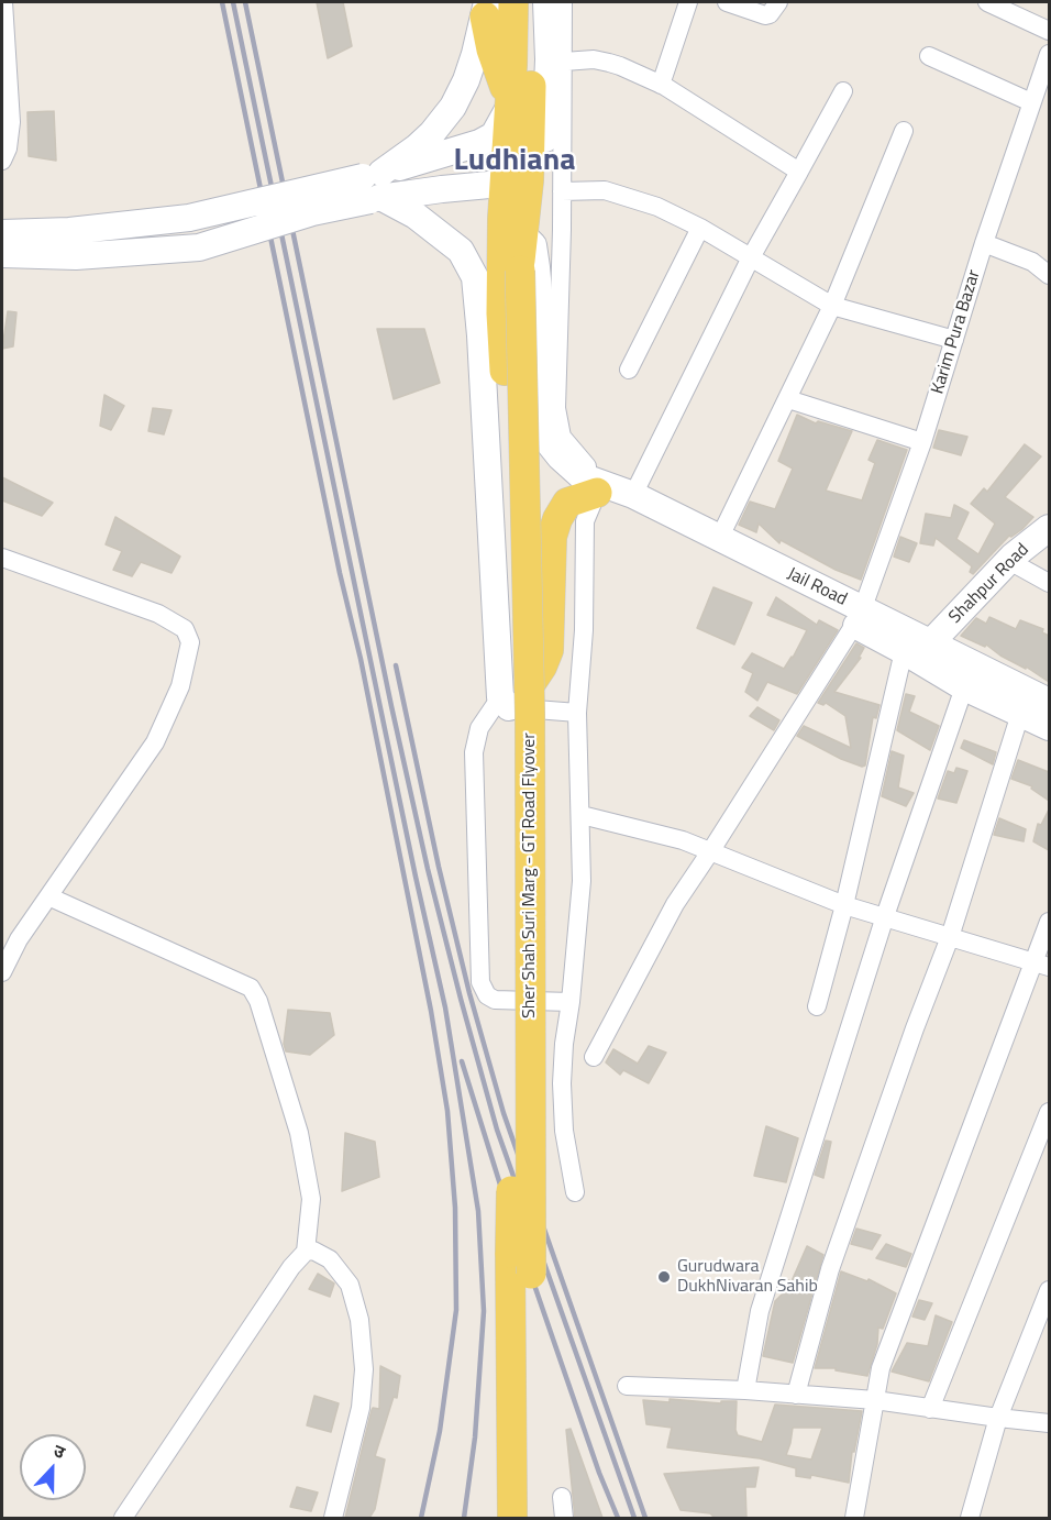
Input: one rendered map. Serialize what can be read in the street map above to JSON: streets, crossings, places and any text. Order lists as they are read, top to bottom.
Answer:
{
  "streets": {
    "main road": ["Sher Shah Suri Marg - GT Road Flyover"],
    "street": ["Karim Pura Bazar", "Shahpur Road", "Jail Road"]
  },
  "crossings": [
    ["Karim Pura Bazar", "Jail Road"],
    ["Shahpur Road", "Jail Road"]
  ],
  "districts": ["Ludhiana"],
  "places": ["Gurudwara DukhNivaran Sahib"],
  "north": "top"
}
